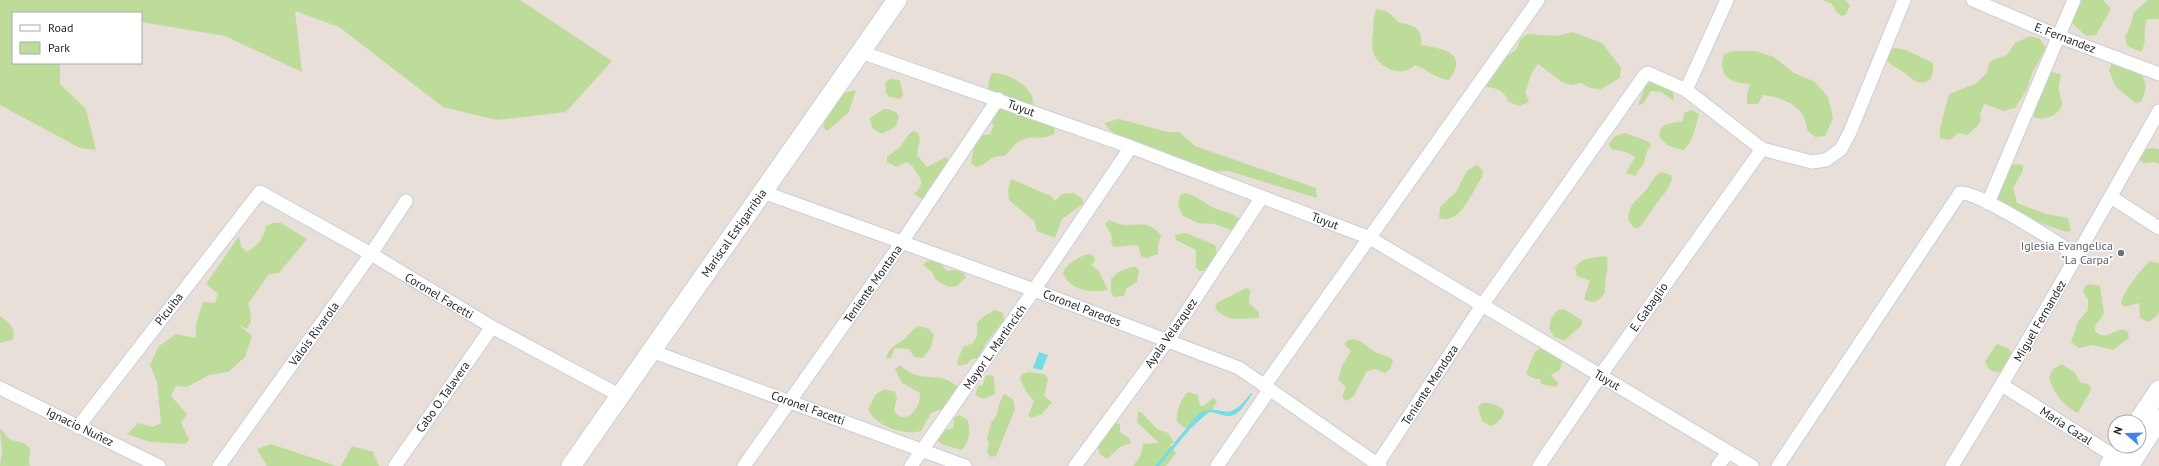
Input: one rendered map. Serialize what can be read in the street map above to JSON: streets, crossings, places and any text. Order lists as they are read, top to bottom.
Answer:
{
  "streets": {
    "street": [
      "E. Fernandez",
      "Tuyut",
      "Mariscal Estigarribia",
      "Teniente Montana",
      "Coronel Facetti",
      "E. Gabaglio",
      "Coronel Paredes",
      "Picuiba",
      "Miguel Fernandez",
      "Ayala Velazquez",
      "Valois Rivarola",
      "Mayor L. Martincich",
      "Teniente Mendoza",
      "Cabo O. Talavera",
      "Maria Cazal",
      "Ignacio Nuñez"
    ]
  },
  "crossings": [
    ["Tuyut", "Mariscal Estigarribia"],
    ["Tuyut", "Teniente Montana"],
    ["Tuyut", "E. Gabaglio"],
    ["Tuyut", "Ayala Velazquez"],
    ["Tuyut", "Mayor L. Martincich"],
    ["Tuyut", "Teniente Mendoza"],
    ["Mariscal Estigarribia", "Coronel Facetti"],
    ["Mariscal Estigarribia", "Coronel Paredes"],
    ["Teniente Montana", "Coronel Facetti"],
    ["Teniente Montana", "Coronel Paredes"],
    ["Coronel Facetti", "Picuiba"],
    ["Coronel Facetti", "Valois Rivarola"],
    ["Coronel Facetti", "Mayor L. Martincich"],
    ["Coronel Facetti", "Cabo O. Talavera"],
    ["E. Gabaglio", "Teniente Mendoza"],
    ["Coronel Paredes", "Ayala Velazquez"],
    ["Coronel Paredes", "Mayor L. Martincich"],
    ["Coronel Paredes", "Teniente Mendoza"],
    ["Picuiba", "Ignacio Nuñez"],
    ["Miguel Fernandez", "Maria Cazal"]
  ],
  "places": ["Iglesia Evangelica \"La Carpa\""],
  "legend": ["Road", "Park"],
  "north": "left"
}
